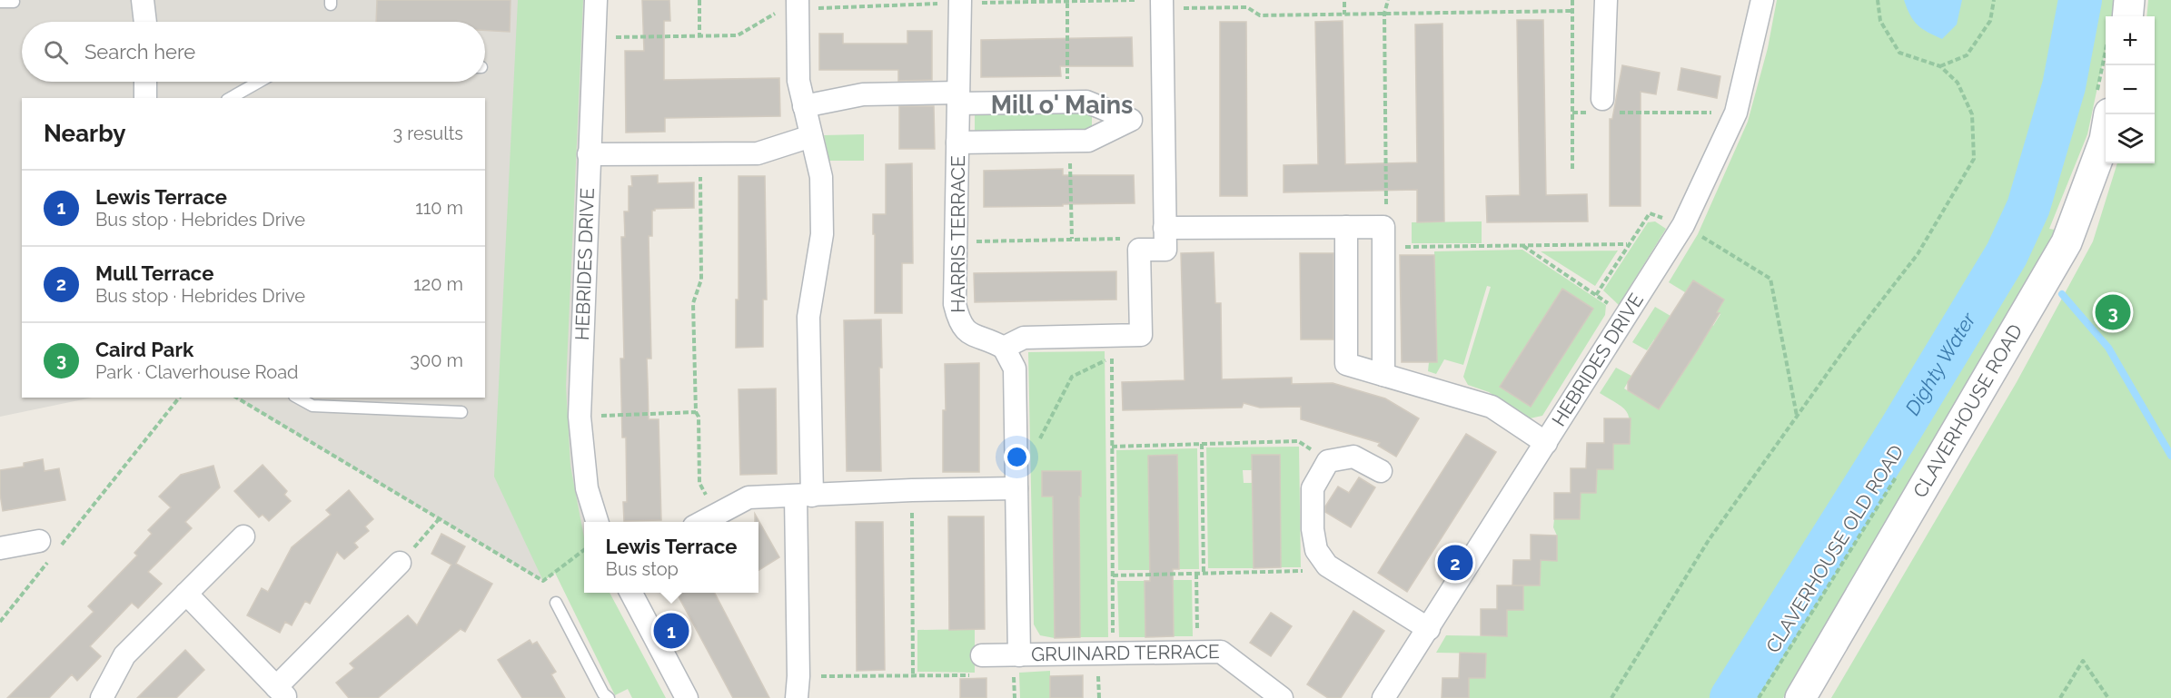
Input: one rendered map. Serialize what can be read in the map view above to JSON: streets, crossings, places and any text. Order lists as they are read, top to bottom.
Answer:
{
  "streets": {
    "street": [
      "HARRIS TERRACE",
      "HEBRIDES DRIVE",
      "CLAVERHOUSE ROAD",
      "GRUINARD TERRACE"
    ],
    "path": ["CLAVERHOUSE OLD ROAD"]
  },
  "crossings": [
    ["HARRIS TERRACE", "GRUINARD TERRACE"]
  ],
  "districts": ["Mill o' Mains"],
  "water": ["Dighty Water"],
  "page": {
    "map_buttons": ["+", "−"],
    "search": "Search here",
    "heading": ["Nearby", "3 results"],
    "list": [
      {
        "mark": "1",
        "name": "Lewis Terrace",
        "note": "Bus stop · Hebrides Drive",
        "value": "110 m"
      },
      {
        "mark": "2",
        "name": "Mull Terrace",
        "note": "Bus stop · Hebrides Drive",
        "value": "120 m"
      },
      {
        "mark": "3",
        "name": "Caird Park",
        "note": "Park · Claverhouse Road",
        "value": "300 m"
      }
    ],
    "pins": ["3", "2", "1"],
    "popup": ["Lewis Terrace", "Bus stop"]
  }
}
